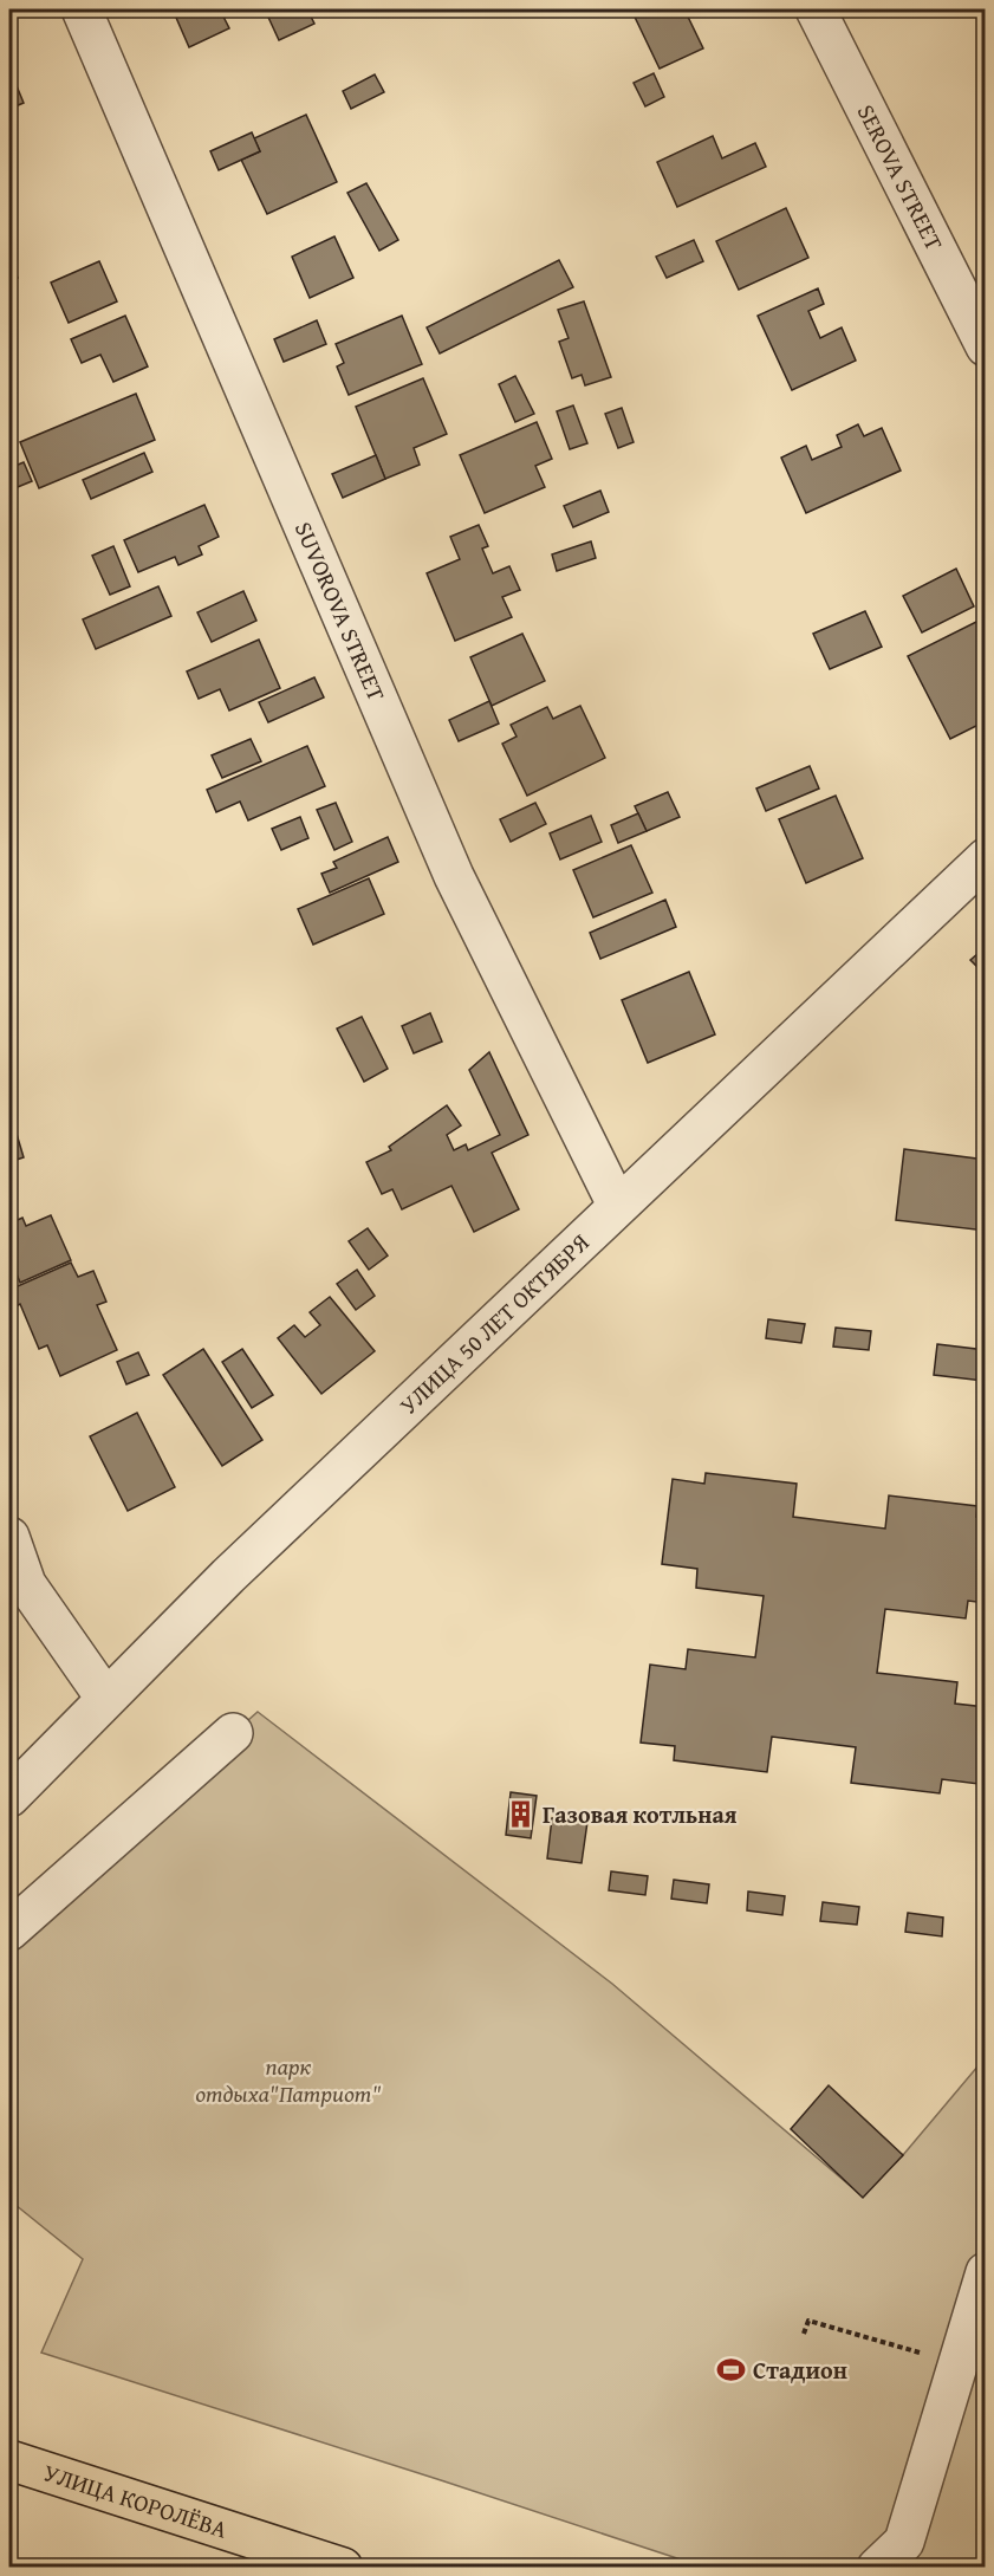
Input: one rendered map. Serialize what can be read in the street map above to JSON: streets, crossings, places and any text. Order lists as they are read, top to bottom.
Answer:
{
  "streets": {
    "main road": ["УЛИЦА КОРОЛЁВА"],
    "street": ["SEROVA STREET", "SUVOROVA STREET", "УЛИЦА 50 ЛЕТ ОКТЯБРЯ"]
  },
  "crossings": [
    ["SUVOROVA STREET", "УЛИЦА 50 ЛЕТ ОКТЯБРЯ"]
  ],
  "parks": ["парк отдыха\"Патриот\""],
  "places": {
    "building": ["Газовая котльная"],
    "sports": ["Стадион"]
  }
}
